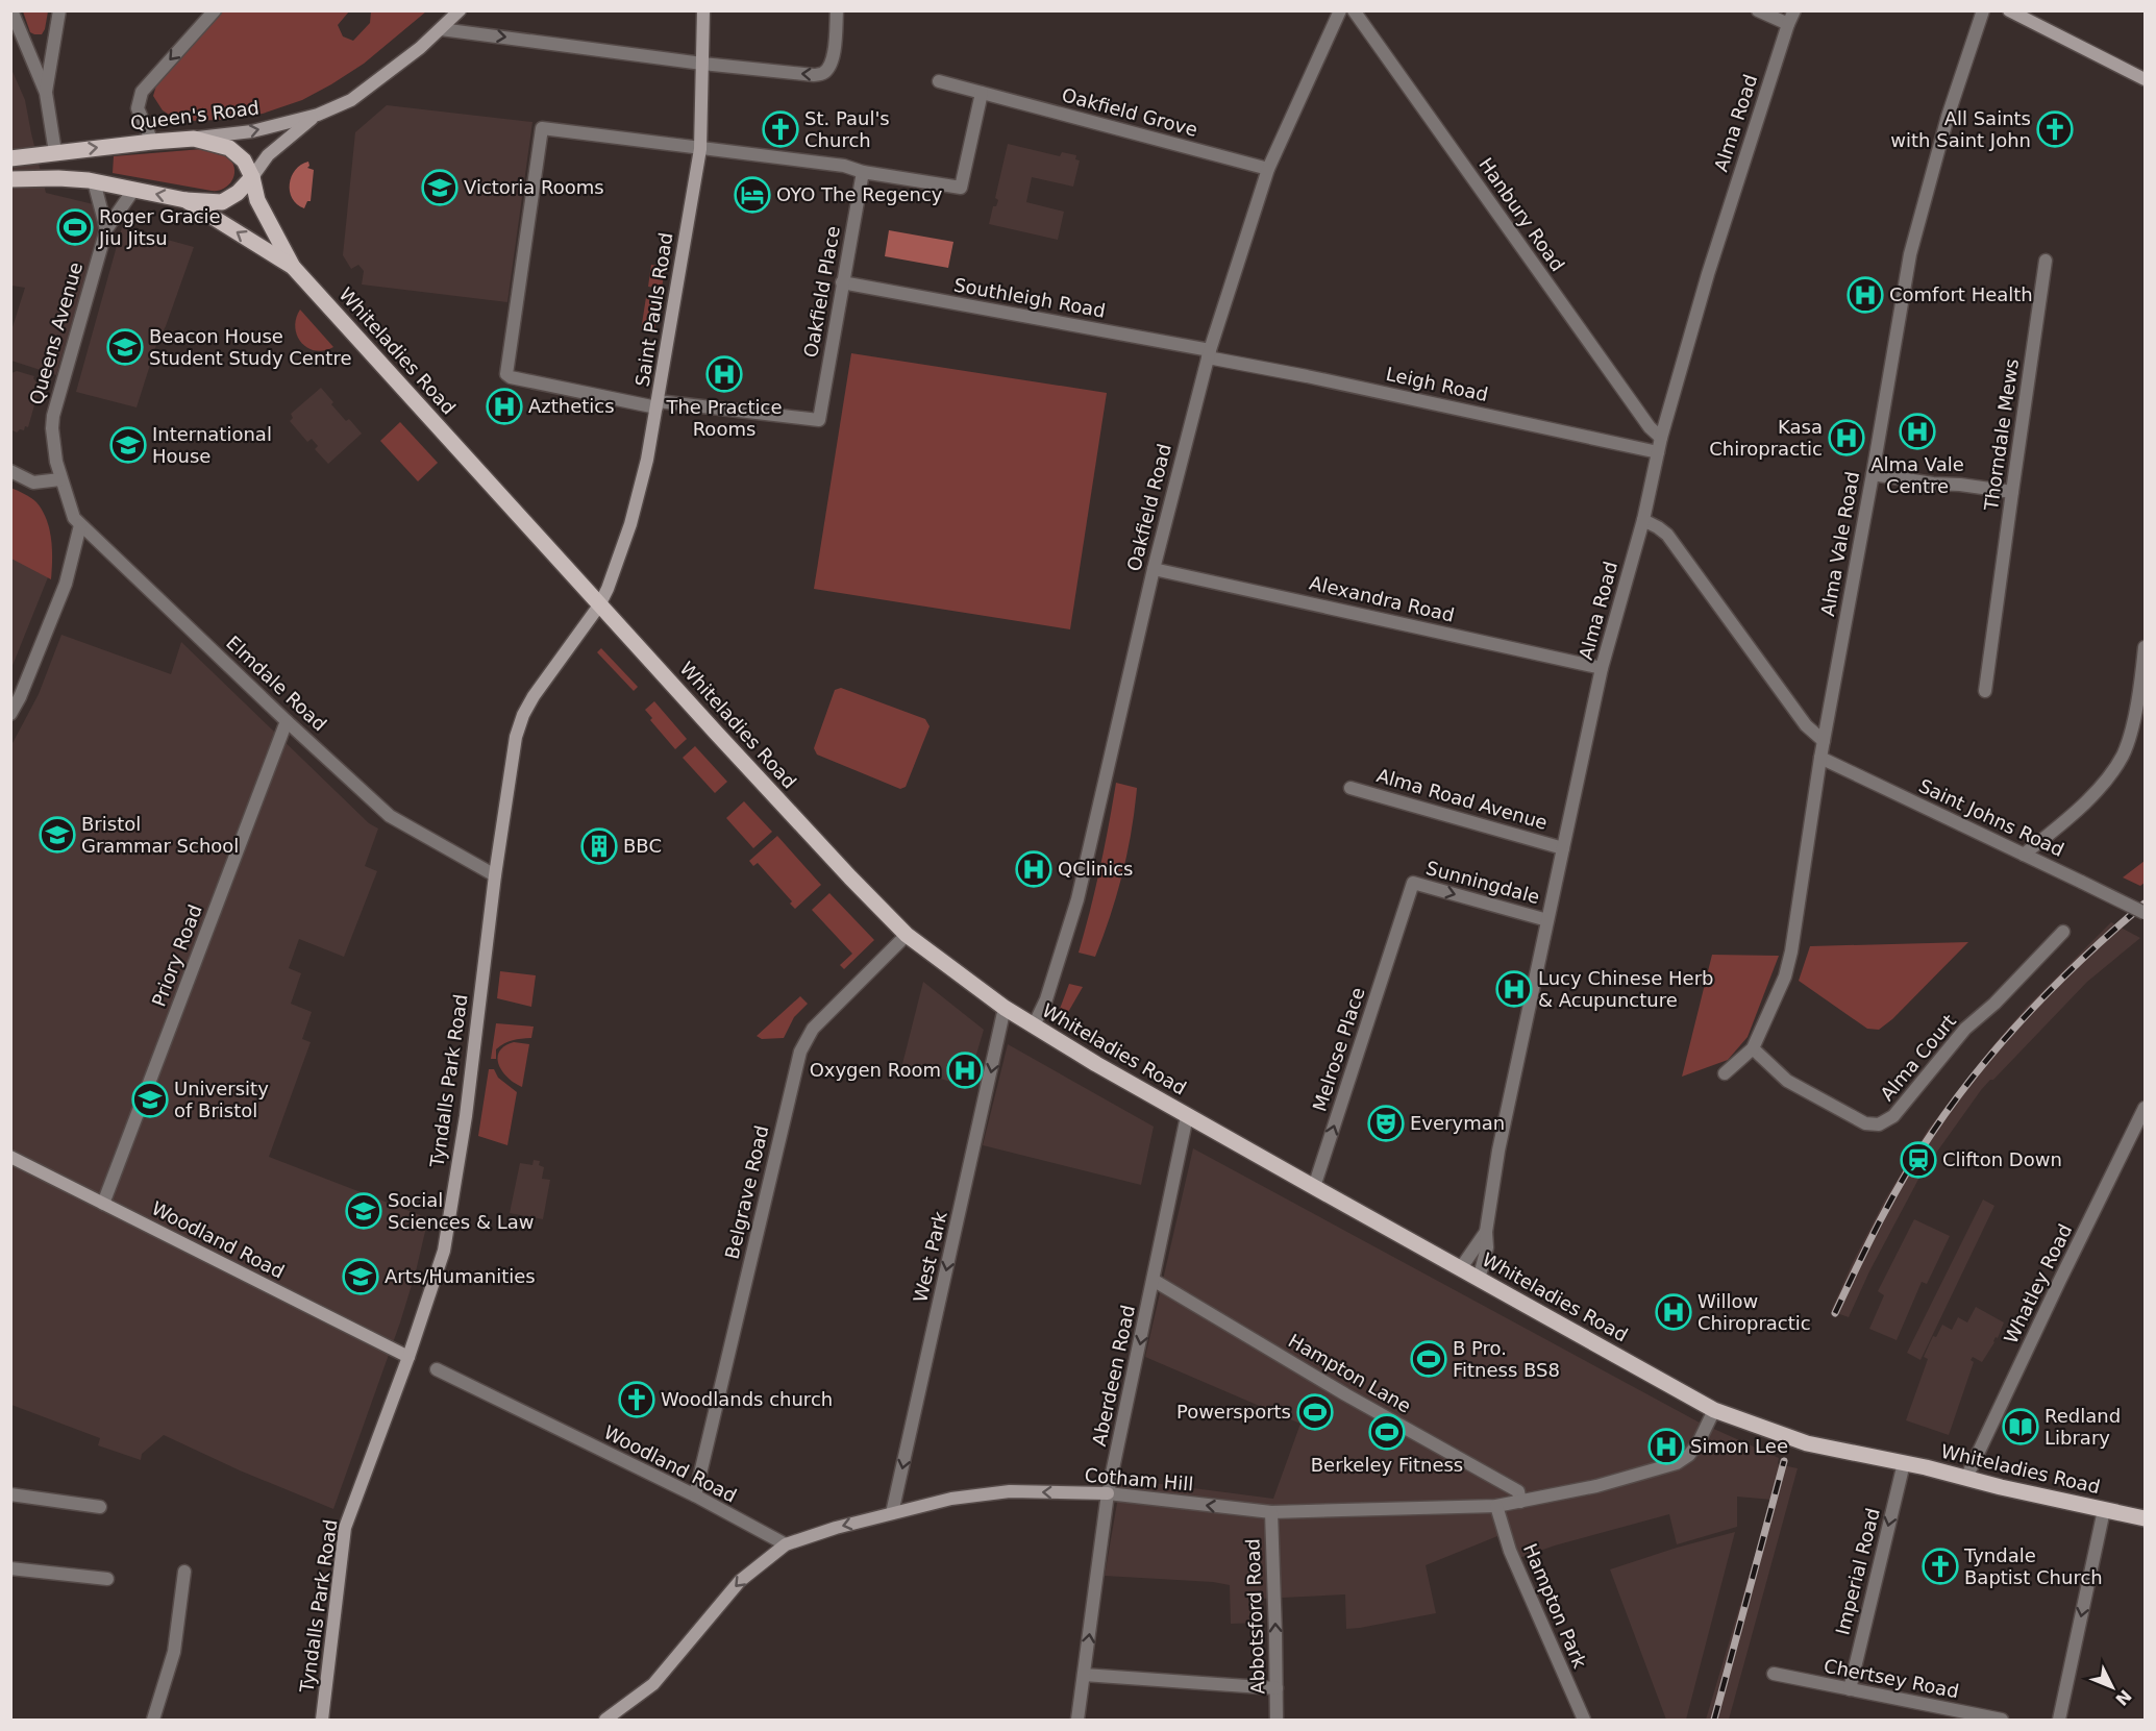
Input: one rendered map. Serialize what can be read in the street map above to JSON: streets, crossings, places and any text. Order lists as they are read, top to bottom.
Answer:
{
  "streets": {
    "main road": ["Queen's Road", "Whiteladies Road"],
    "street": [
      "Oakfield Grove",
      "Alma Road",
      "Hanbury Road",
      "Oakfield Place",
      "Southleigh Road",
      "Saint Pauls Road",
      "Queens Avenue",
      "Leigh Road",
      "Thorndale Mews",
      "Oakfield Road",
      "Alma Vale Road",
      "Alexandra Road",
      "Elmdale Road",
      "Alma Road Avenue",
      "Saint Johns Road",
      "Sunningdale",
      "Priory Road",
      "Melrose Place",
      "Alma Court",
      "Tyndalls Park Road",
      "Belgrave Road",
      "Woodland Road",
      "West Park",
      "Whatley Road",
      "Hampton Lane",
      "Aberdeen Road",
      "Cotham Hill",
      "Imperial Road",
      "Hampton Park",
      "Abbotsford Road",
      "Chertsey Road"
    ]
  },
  "crossings": [
    ["Oakfield Grove", "Oakfield Road"],
    ["Alma Road", "Hanbury Road"],
    ["Alma Road", "Whiteladies Road"],
    ["Alma Road", "Leigh Road"],
    ["Alma Road", "Alexandra Road"],
    ["Alma Road", "Alma Road Avenue"],
    ["Alma Road", "Sunningdale"],
    ["Oakfield Place", "Southleigh Road"],
    ["Oakfield Place", "Saint Pauls Road"],
    ["Southleigh Road", "Leigh Road"],
    ["Southleigh Road", "Oakfield Road"],
    ["Saint Pauls Road", "Whiteladies Road"],
    ["Saint Pauls Road", "Tyndalls Park Road"],
    ["Queens Avenue", "Elmdale Road"],
    ["Whiteladies Road", "Oakfield Road"],
    ["Whiteladies Road", "Melrose Place"],
    ["Whiteladies Road", "Tyndalls Park Road"],
    ["Whiteladies Road", "Belgrave Road"],
    ["Whiteladies Road", "West Park"],
    ["Whiteladies Road", "Whatley Road"],
    ["Whiteladies Road", "Aberdeen Road"],
    ["Whiteladies Road", "Cotham Hill"],
    ["Whiteladies Road", "Imperial Road"],
    ["Leigh Road", "Oakfield Road"],
    ["Oakfield Road", "Alexandra Road"],
    ["Alma Vale Road", "Saint Johns Road"],
    ["Alma Vale Road", "Alma Court"],
    ["Elmdale Road", "Priory Road"],
    ["Elmdale Road", "Tyndalls Park Road"],
    ["Sunningdale", "Melrose Place"],
    ["Priory Road", "Woodland Road"],
    ["Tyndalls Park Road", "Woodland Road"],
    ["Belgrave Road", "Woodland Road"],
    ["Woodland Road", "Cotham Hill"],
    ["West Park", "Cotham Hill"],
    ["Hampton Lane", "Aberdeen Road"],
    ["Hampton Lane", "Cotham Hill"],
    ["Aberdeen Road", "Cotham Hill"],
    ["Cotham Hill", "Hampton Park"],
    ["Cotham Hill", "Abbotsford Road"],
    ["Imperial Road", "Chertsey Road"]
  ],
  "one_way": [
    "Sunningdale",
    "Melrose Place",
    "West Park",
    "Cotham Hill",
    "Imperial Road",
    "Abbotsford Road"
  ],
  "places": {
    "church": [
      "St. Paul's Church",
      "All Saints with Saint John",
      "Woodlands church",
      "Tyndale Baptist Church"
    ],
    "school or university": [
      "Victoria Rooms",
      "Beacon House Student Study Centre",
      "International House",
      "Bristol Grammar School",
      "University of Bristol",
      "Social Sciences & Law",
      "Arts/Humanities"
    ],
    "hotel": ["OYO The Regency"],
    "sports": [
      "Roger Gracie Jiu Jitsu",
      "B Pro. Fitness BS8",
      "Powersports",
      "Berkeley Fitness"
    ],
    "hospital": [
      "Comfort Health",
      "The Practice Rooms",
      "Azthetics",
      "Alma Vale Centre",
      "Kasa Chiropractic",
      "QClinics",
      "Lucy Chinese Herb & Acupuncture",
      "Oxygen Room",
      "Willow Chiropractic",
      "Simon Lee"
    ],
    "building": ["BBC"],
    "theatre": ["Everyman"],
    "station": ["Clifton Down"],
    "library": ["Redland Library"]
  },
  "north": "bottom right"
}
